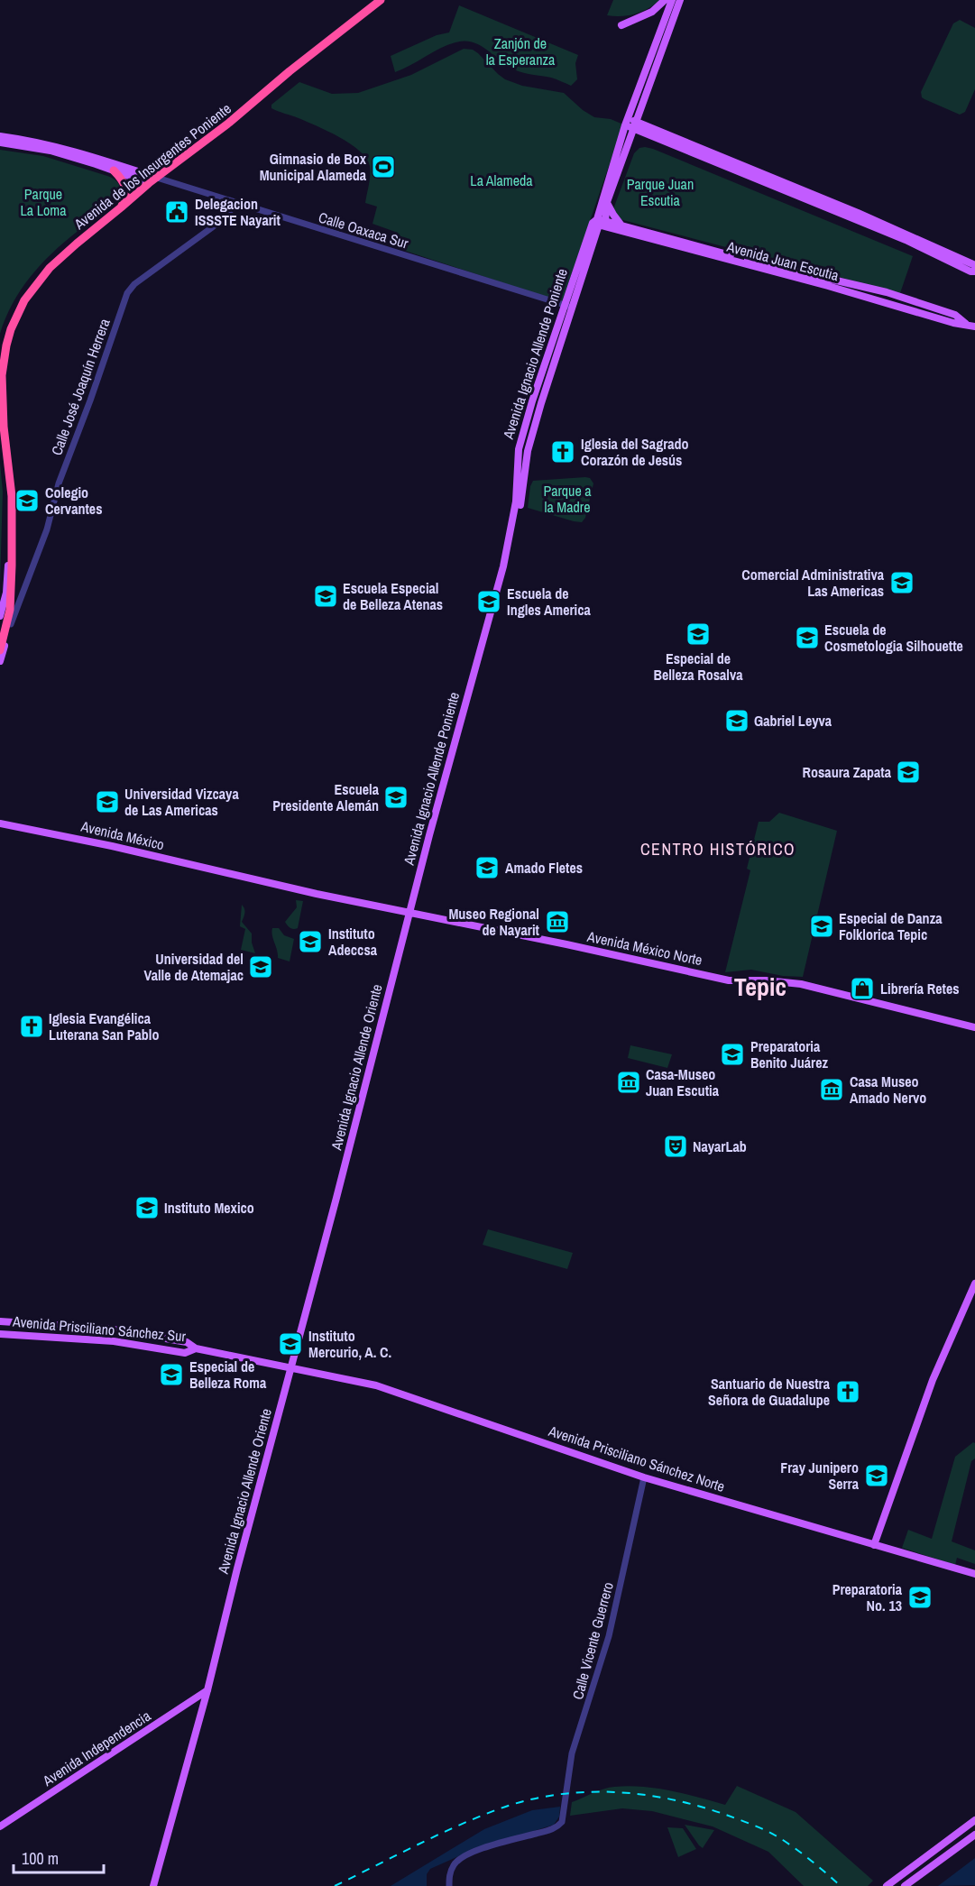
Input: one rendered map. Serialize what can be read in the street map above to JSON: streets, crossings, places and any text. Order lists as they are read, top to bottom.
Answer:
{
  "streets": {
    "highway": ["Avenida de los Insurgentes Poniente"],
    "main road": [
      "Avenida Juan Escutia",
      "Avenida Ignacio Allende Poniente",
      "Avenida México",
      "Avenida México Norte",
      "Avenida Ignacio Allende Oriente",
      "Avenida Prisciliano Sánchez Sur",
      "Avenida Prisciliano Sánchez Norte",
      "Avenida Independencia"
    ],
    "street": ["Calle Oaxaca Sur", "Calle José Joaquín Herrera", "Calle Vicente Guerrero"]
  },
  "crossings": [
    ["Avenida de los Insurgentes Poniente", "Calle Oaxaca Sur"],
    ["Calle Oaxaca Sur", "Avenida Ignacio Allende Poniente"],
    ["Calle Oaxaca Sur", "Calle José Joaquín Herrera"],
    ["Avenida Juan Escutia", "Avenida Ignacio Allende Poniente"],
    ["Avenida Ignacio Allende Poniente", "Avenida México Norte"],
    ["Avenida Ignacio Allende Poniente", "Avenida Ignacio Allende Oriente"],
    ["Avenida México", "Avenida México Norte"],
    ["Avenida México Norte", "Avenida Ignacio Allende Oriente"],
    ["Avenida Ignacio Allende Oriente", "Avenida Prisciliano Sánchez Sur"],
    ["Avenida Ignacio Allende Oriente", "Avenida Prisciliano Sánchez Norte"],
    ["Avenida Ignacio Allende Oriente", "Avenida Independencia"],
    ["Avenida Prisciliano Sánchez Sur", "Avenida Prisciliano Sánchez Norte"],
    ["Avenida Prisciliano Sánchez Norte", "Calle Vicente Guerrero"]
  ],
  "districts": ["CENTRO HISTÓRICO", "Tepic"],
  "parks": [
    "Zanjón de la Esperanza",
    "La Alameda",
    "Parque Juan Escutia",
    "Parque La Loma",
    "Parque a la Madre"
  ],
  "places": {
    "sports": ["Gimnasio de Box Municipal Alameda"],
    "public building": ["Delegacion ISSSTE Nayarit"],
    "church": ["Iglesia del Sagrado Corazón de Jesús", "Iglesia Evangélica Luterana San Pablo", "Santuario de Nuestra Señora de Guadalupe"],
    "school or university": [
      "Colegio Cervantes",
      "Comercial Administrativa Las Americas",
      "Escuela Especial de Belleza Atenas",
      "Escuela de Ingles America",
      "Especial de Belleza Rosalva",
      "Escuela de Cosmetologia Silhouette",
      "Gabriel Leyva",
      "Rosaura Zapata",
      "Escuela Presidente Alemán",
      "Universidad Vizcaya de Las Americas",
      "Amado Fletes",
      "Especial de Danza Folklorica Tepic",
      "Instituto Adeccsa",
      "Universidad del Valle de Atemajac",
      "Preparatoria Benito Juárez",
      "Instituto Mexico",
      "Instituto Mercurio, A. C.",
      "Especial de Belleza Roma",
      "Fray Junipero Serra",
      "Preparatoria No. 13"
    ],
    "museum": ["Museo Regional de Nayarit", "Casa-Museo Juan Escutia", "Casa Museo Amado Nervo"],
    "shop": ["Librería Retes"],
    "theatre": ["NayarLab"]
  },
  "scale_bar": "100 m"
}
